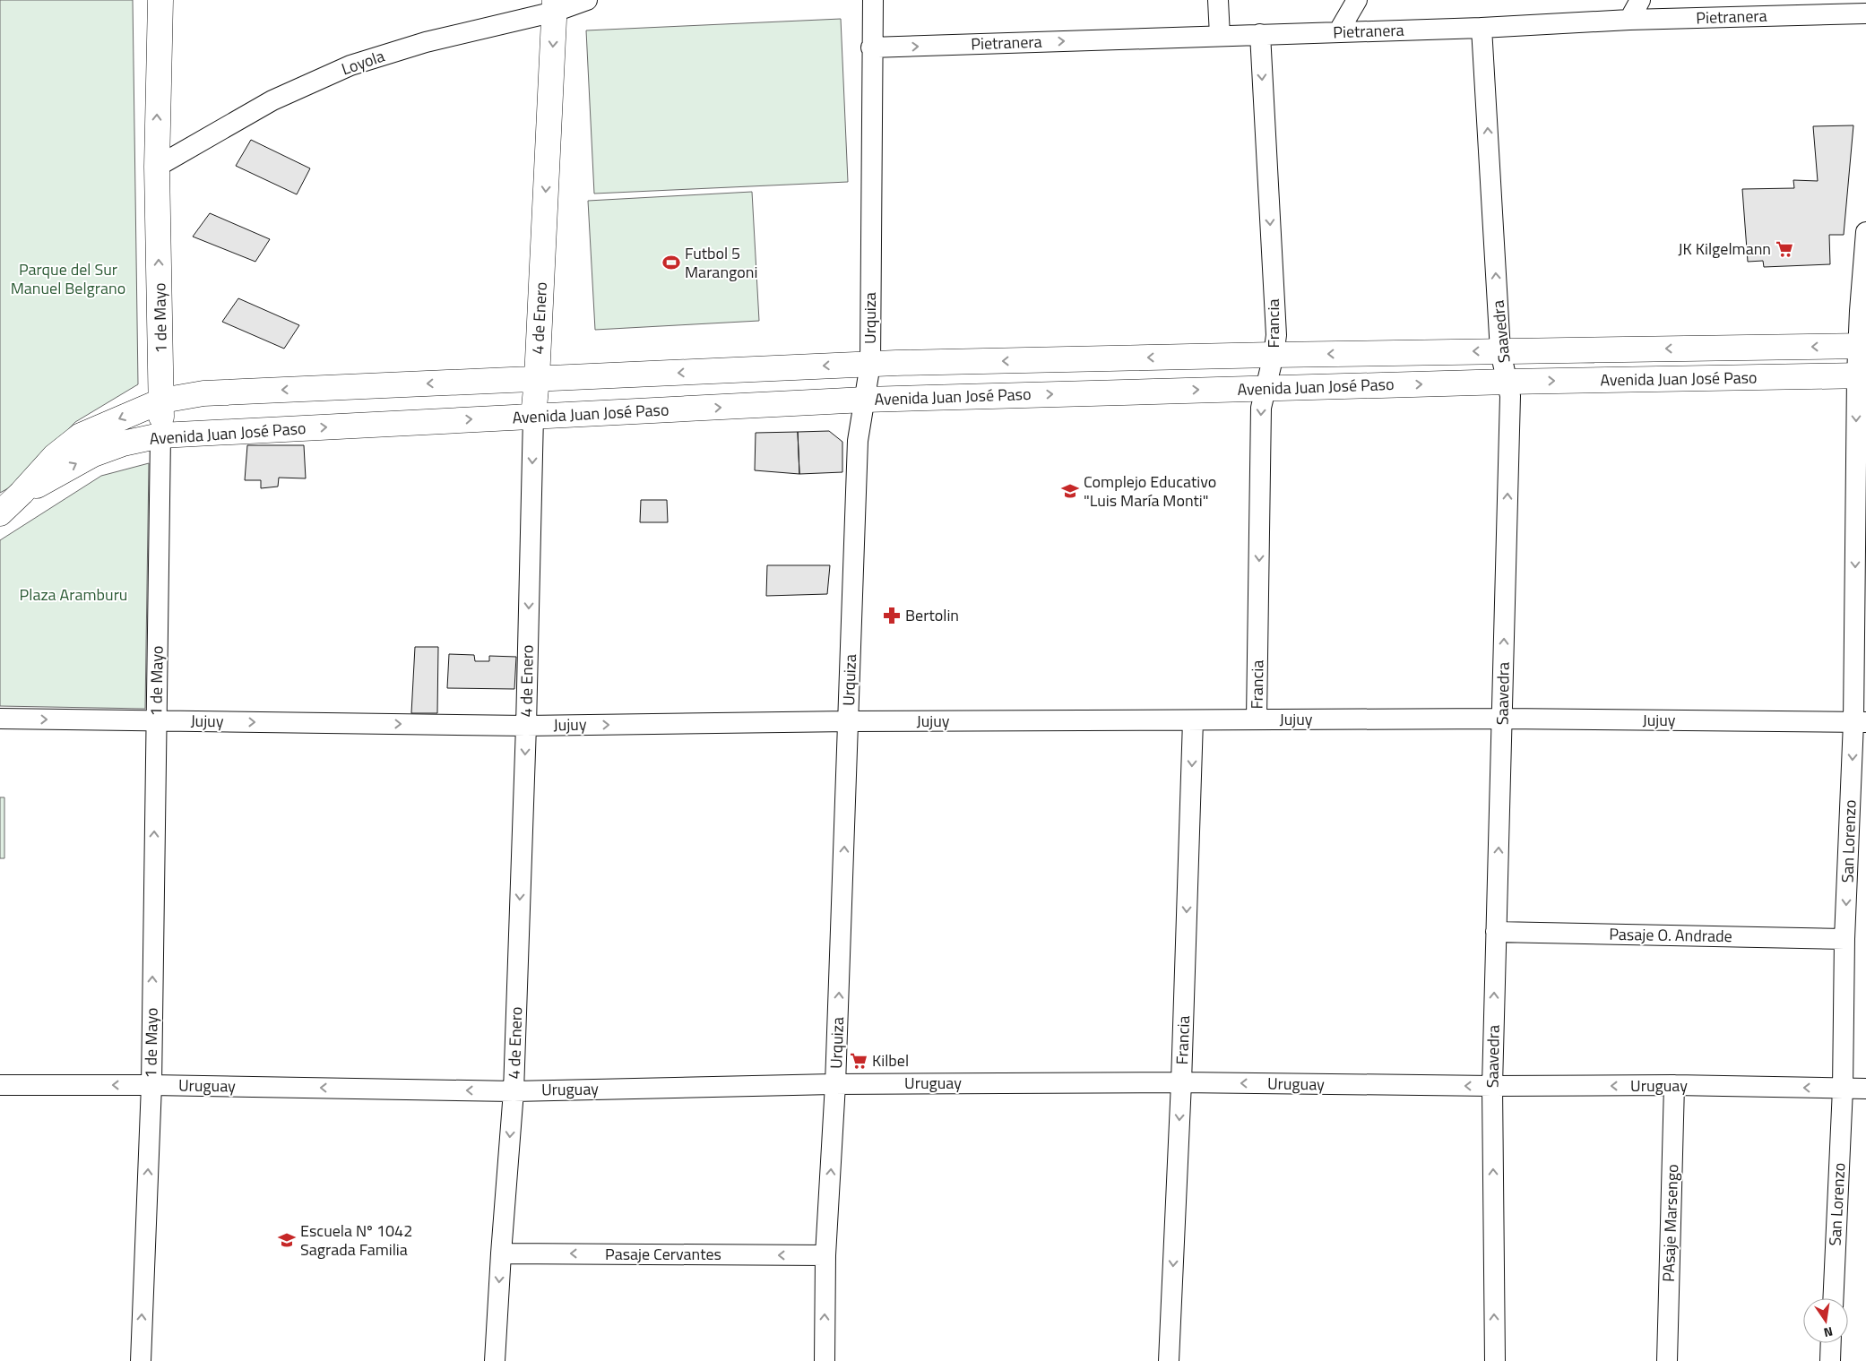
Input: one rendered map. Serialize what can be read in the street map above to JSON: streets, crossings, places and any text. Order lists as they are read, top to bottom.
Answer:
{
  "streets": {
    "main road": ["1 de Mayo", "4 de Enero", "Avenida Juan José Paso"],
    "street": [
      "Pietranera",
      "Loyola",
      "Urquiza",
      "Francia",
      "Saavedra",
      "Jujuy",
      "San Lorenzo",
      "Pasaje O. Andrade",
      "Uruguay",
      "PAsaje Marsengo",
      "Pasaje Cervantes"
    ]
  },
  "crossings": [
    ["Pietranera", "Urquiza"],
    ["Pietranera", "Francia"],
    ["Pietranera", "Saavedra"],
    ["Loyola", "1 de Mayo"],
    ["Loyola", "4 de Enero"],
    ["1 de Mayo", "Avenida Juan José Paso"],
    ["1 de Mayo", "Jujuy"],
    ["1 de Mayo", "Uruguay"],
    ["4 de Enero", "Avenida Juan José Paso"],
    ["4 de Enero", "Jujuy"],
    ["4 de Enero", "Uruguay"],
    ["4 de Enero", "Pasaje Cervantes"],
    ["Urquiza", "Avenida Juan José Paso"],
    ["Urquiza", "Jujuy"],
    ["Urquiza", "Uruguay"],
    ["Urquiza", "Pasaje Cervantes"],
    ["Francia", "Avenida Juan José Paso"],
    ["Francia", "Jujuy"],
    ["Francia", "Uruguay"],
    ["Saavedra", "Avenida Juan José Paso"],
    ["Saavedra", "Jujuy"],
    ["Saavedra", "Pasaje O. Andrade"],
    ["Saavedra", "Uruguay"],
    ["Avenida Juan José Paso", "San Lorenzo"],
    ["Jujuy", "San Lorenzo"],
    ["San Lorenzo", "Pasaje O. Andrade"],
    ["San Lorenzo", "Uruguay"],
    ["Uruguay", "PAsaje Marsengo"]
  ],
  "one_way": [
    "Pietranera",
    "1 de Mayo",
    "4 de Enero",
    "Urquiza",
    "Francia",
    "Saavedra",
    "Jujuy",
    "San Lorenzo",
    "Uruguay",
    "Pasaje Cervantes"
  ],
  "parks": ["Parque del Sur Manuel Belgrano", "Plaza Aramburu"],
  "places": {
    "supermarket": ["JK Kilgelmann", "Kilbel"],
    "sports": ["Futbol 5 Marangoni"],
    "school or university": ["Complejo Educativo \"Luis María Monti\"", "Escuela Nº 1042 Sagrada Familia"],
    "pharmacy": ["Bertolin"]
  },
  "north": "bottom"
}
